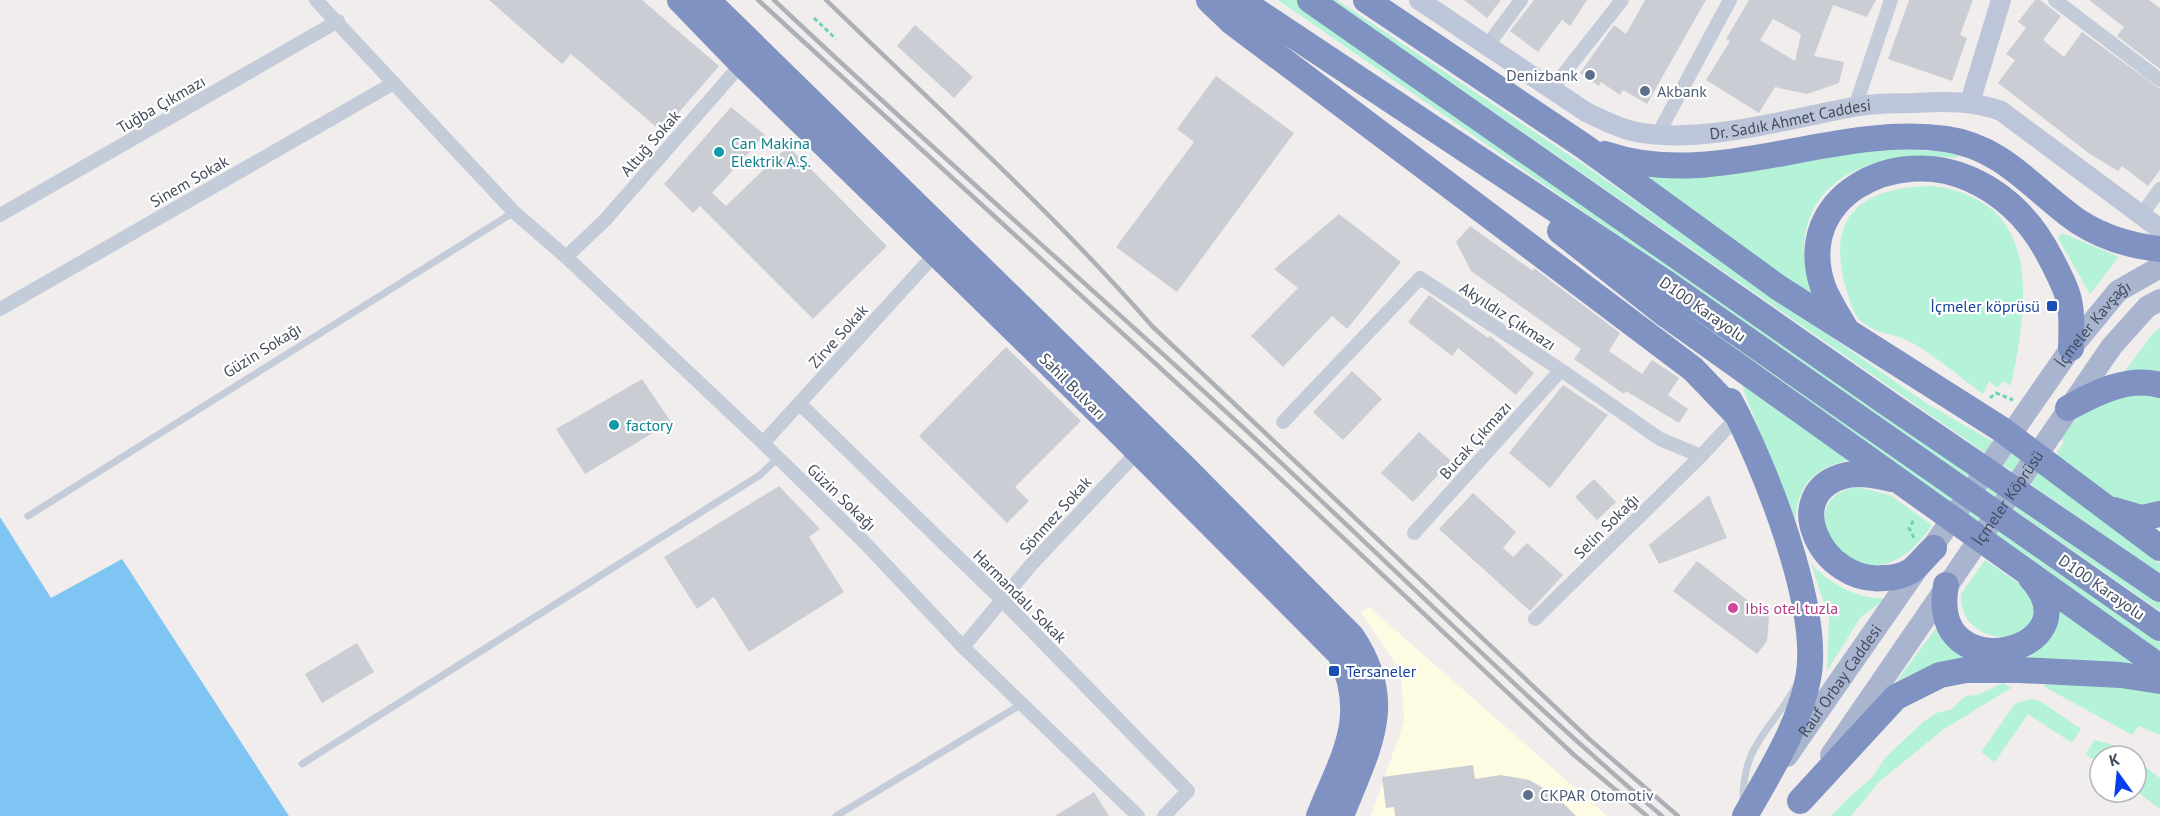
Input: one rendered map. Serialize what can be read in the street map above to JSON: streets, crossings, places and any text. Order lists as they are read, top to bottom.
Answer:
{
  "streets": {
    "highway": ["D100 Karayolu", "Sahil Bulvarı"],
    "main road": [
      "Dr. Sadık Ahmet Caddesi",
      "İçmeler Kavşağı",
      "İçmeler Köprüsü",
      "Rauf Orbay Caddesi"
    ],
    "street": [
      "Tuğba Çıkmazı",
      "Altuğ Sokak",
      "Sinem Sokak",
      "Akyıldız Çıkmazı",
      "Zirve Sokak",
      "Güzin Sokağı",
      "Bucak Çıkmazı",
      "Sönmez Sokak",
      "Selin Sokağı",
      "Harmandalı Sokak"
    ]
  },
  "crossings": [
    ["Tuğba Çıkmazı", "Güzin Sokağı"],
    ["Altuğ Sokak", "Güzin Sokağı"],
    ["Altuğ Sokak", "Sahil Bulvarı"],
    ["Sinem Sokak", "Güzin Sokağı"],
    ["Akyıldız Çıkmazı", "Bucak Çıkmazı"],
    ["Akyıldız Çıkmazı", "Selin Sokağı"],
    ["İçmeler Kavşağı", "İçmeler Köprüsü"],
    ["Zirve Sokak", "Güzin Sokağı"],
    ["Zirve Sokak", "Sahil Bulvarı"],
    ["Zirve Sokak", "Harmandalı Sokak"],
    ["Güzin Sokağı", "Sönmez Sokak"],
    ["Sahil Bulvarı", "Sönmez Sokak"],
    ["İçmeler Köprüsü", "Rauf Orbay Caddesi"],
    ["Sönmez Sokak", "Harmandalı Sokak"]
  ],
  "places": {
    "other": [
      "Denizbank",
      "Akbank",
      "Can Makina Elektrik A.Ş.",
      "factory",
      "Ibis otel tuzla",
      "CKPAR Otomotiv"
    ],
    "transit": ["İçmeler köprüsü", "Tersaneler"]
  },
  "north": "top"
}
